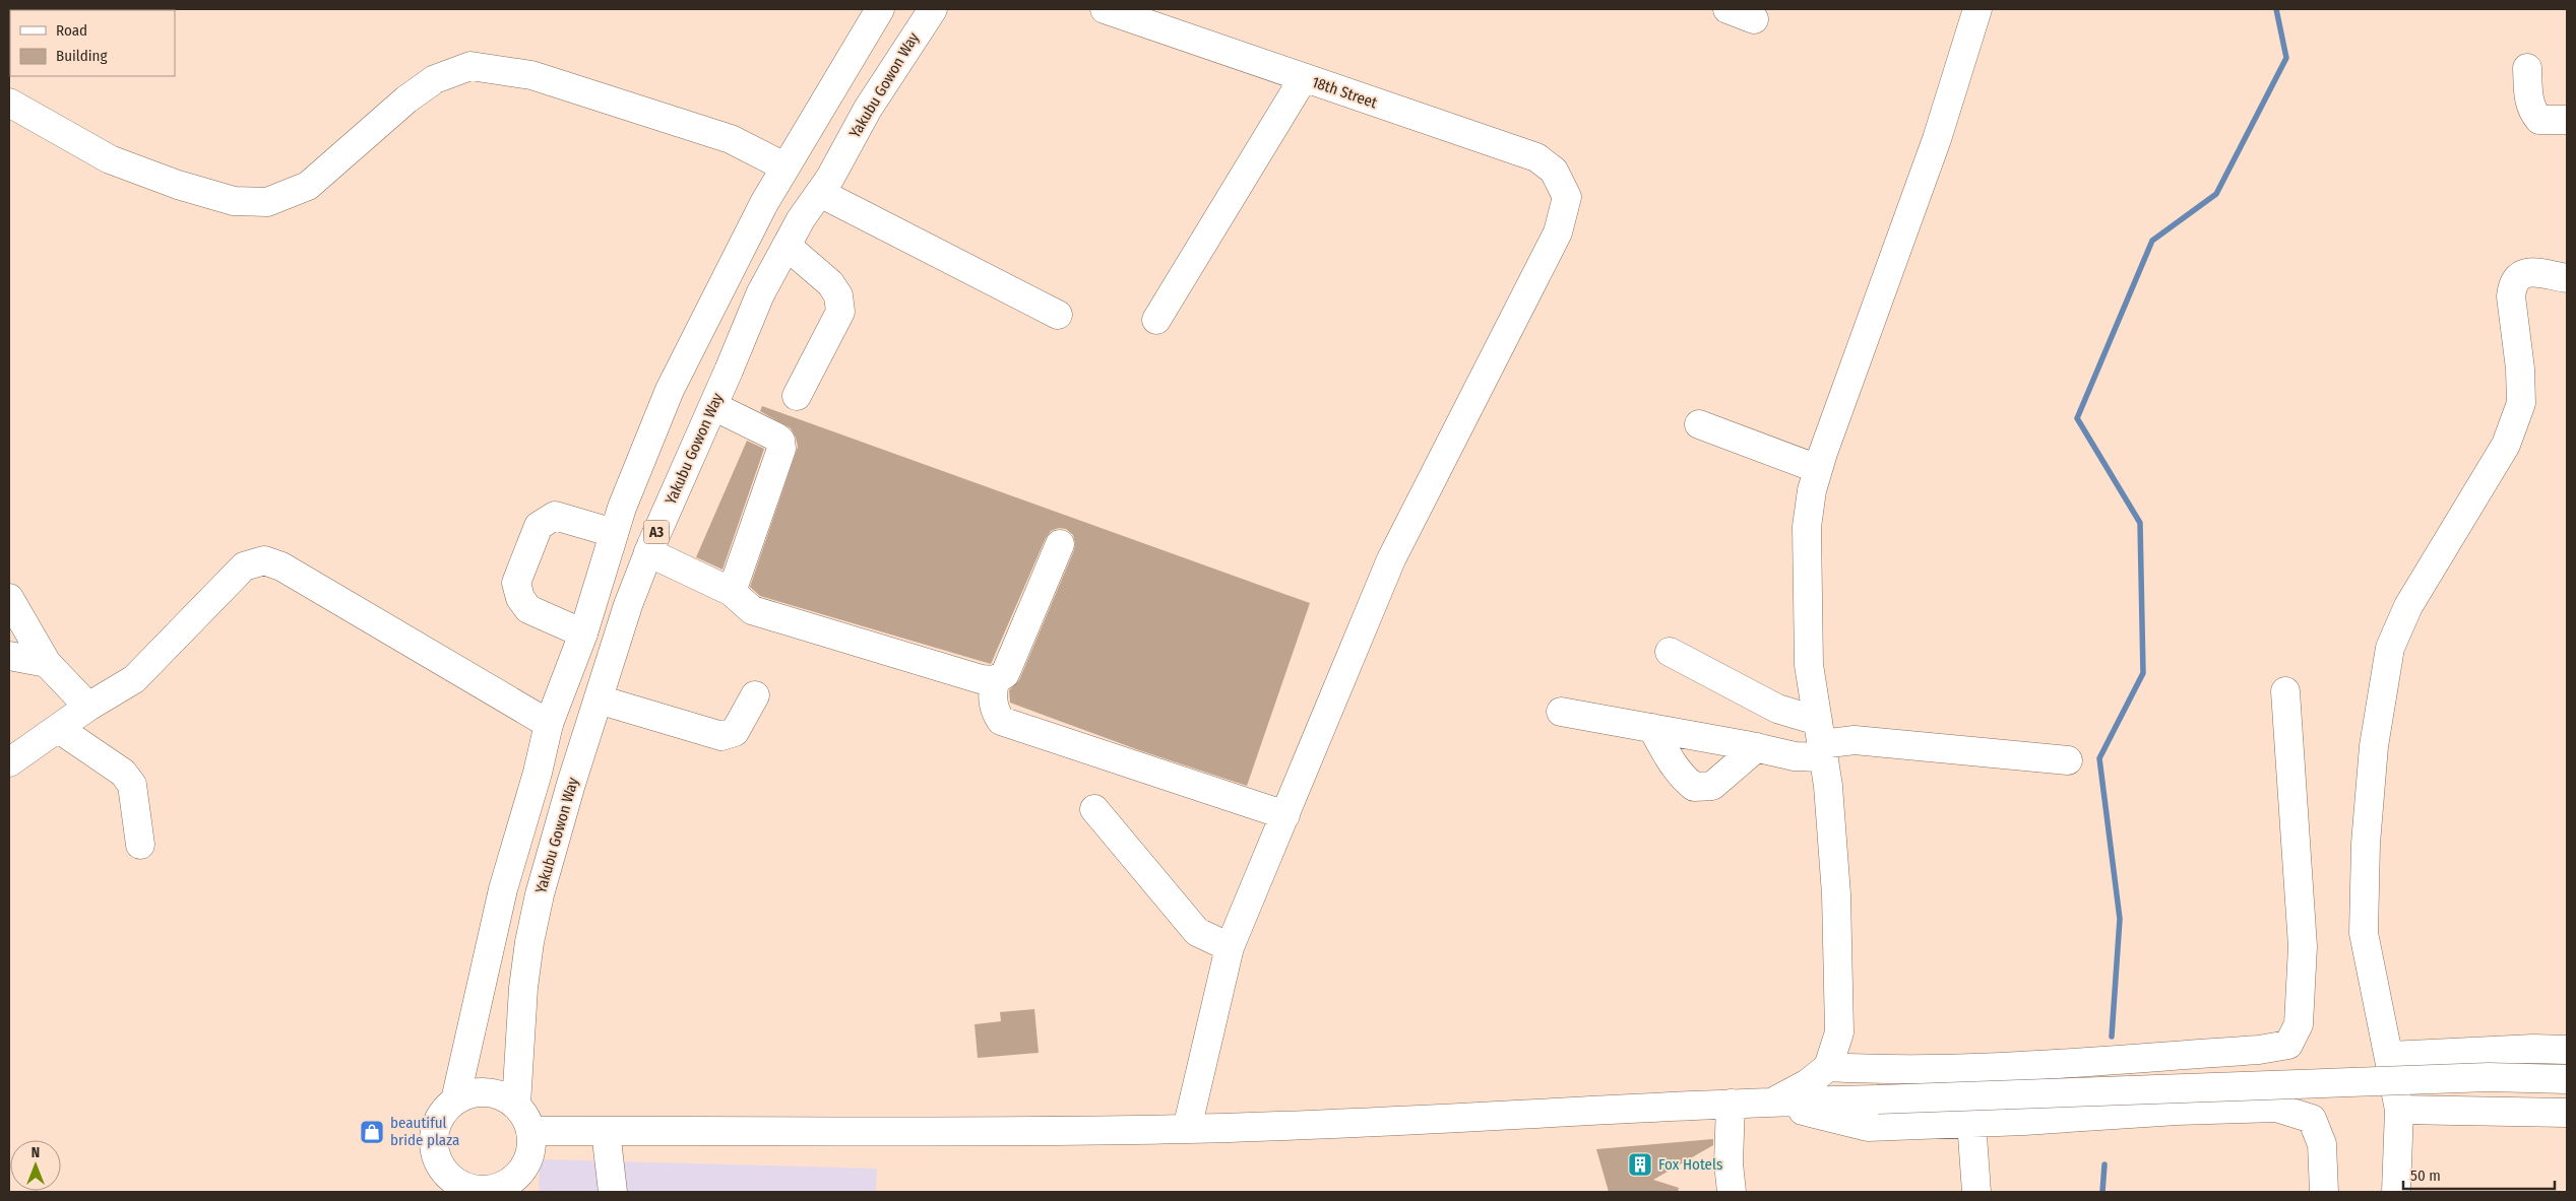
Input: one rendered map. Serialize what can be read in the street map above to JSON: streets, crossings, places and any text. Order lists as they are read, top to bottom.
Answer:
{
  "streets": {
    "main road": ["Yakubu Gowon Way", "18th Street", "A3"]
  },
  "places": {
    "shop": ["beautiful bride plaza"],
    "building": ["Fox Hotels"]
  },
  "legend": ["Road", "Building"],
  "scale_bar": "50 m",
  "north": "top"
}
